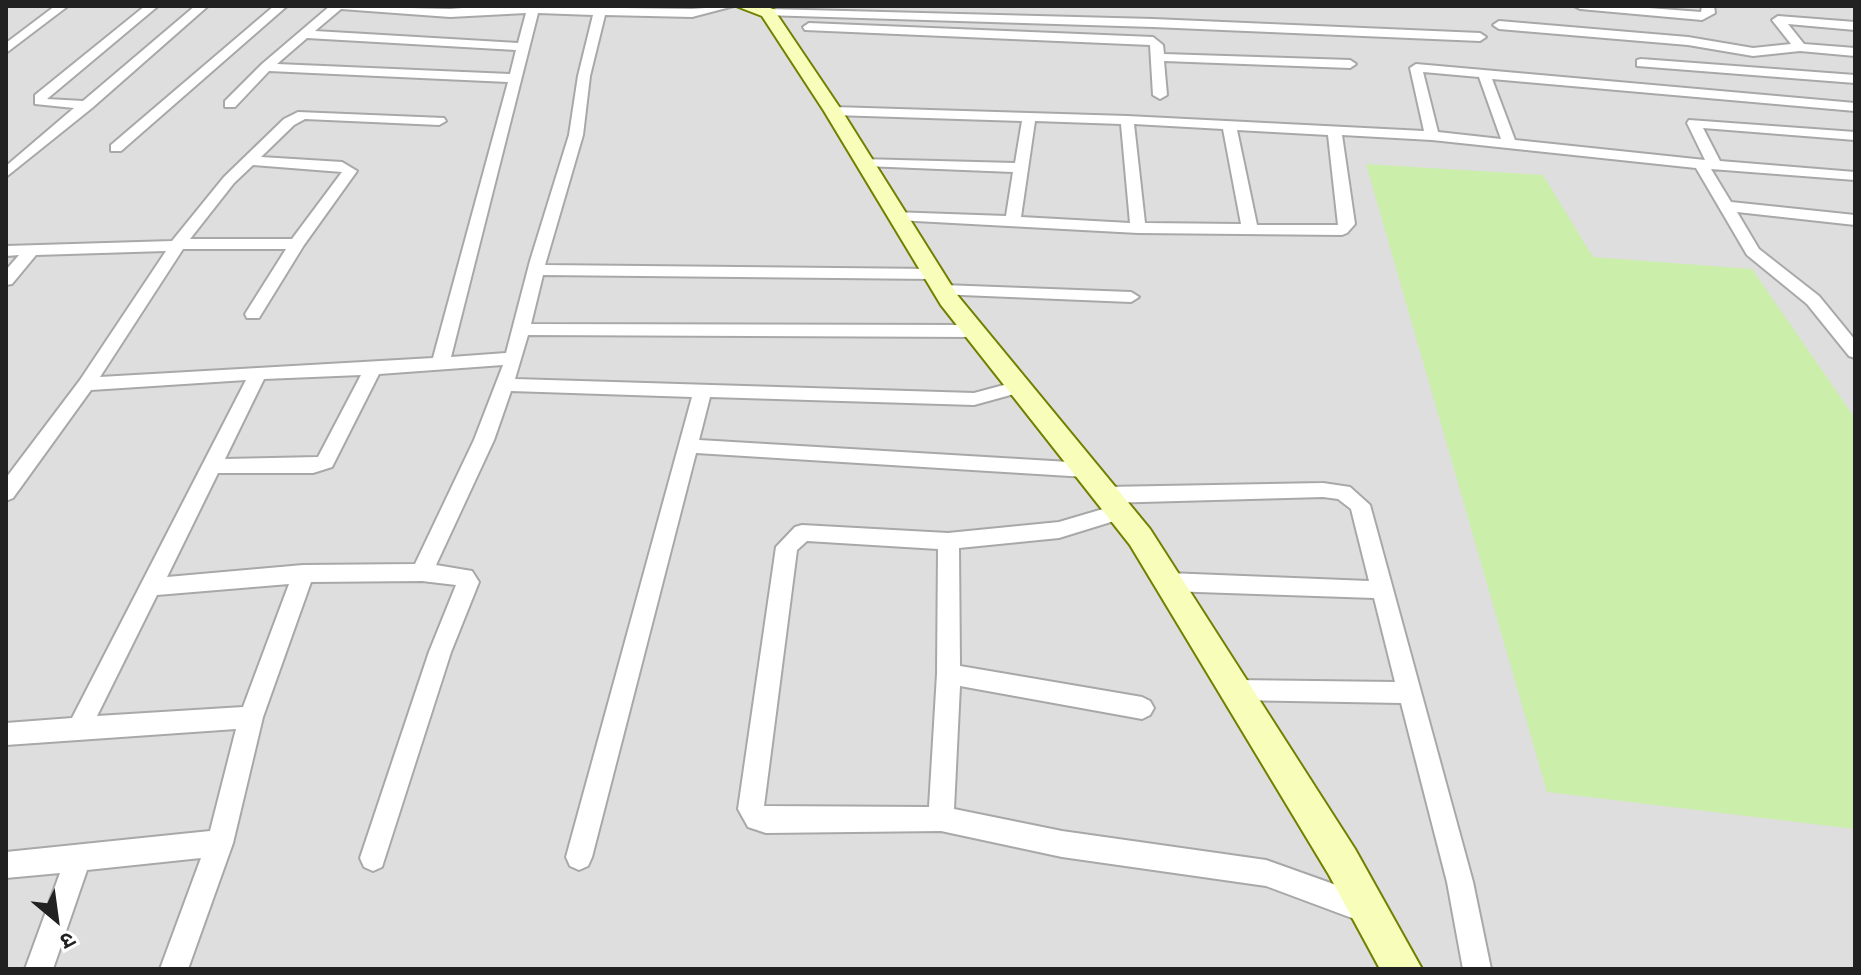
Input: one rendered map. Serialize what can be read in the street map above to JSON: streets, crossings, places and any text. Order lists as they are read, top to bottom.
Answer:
{
  "north": "bottom right"
}
